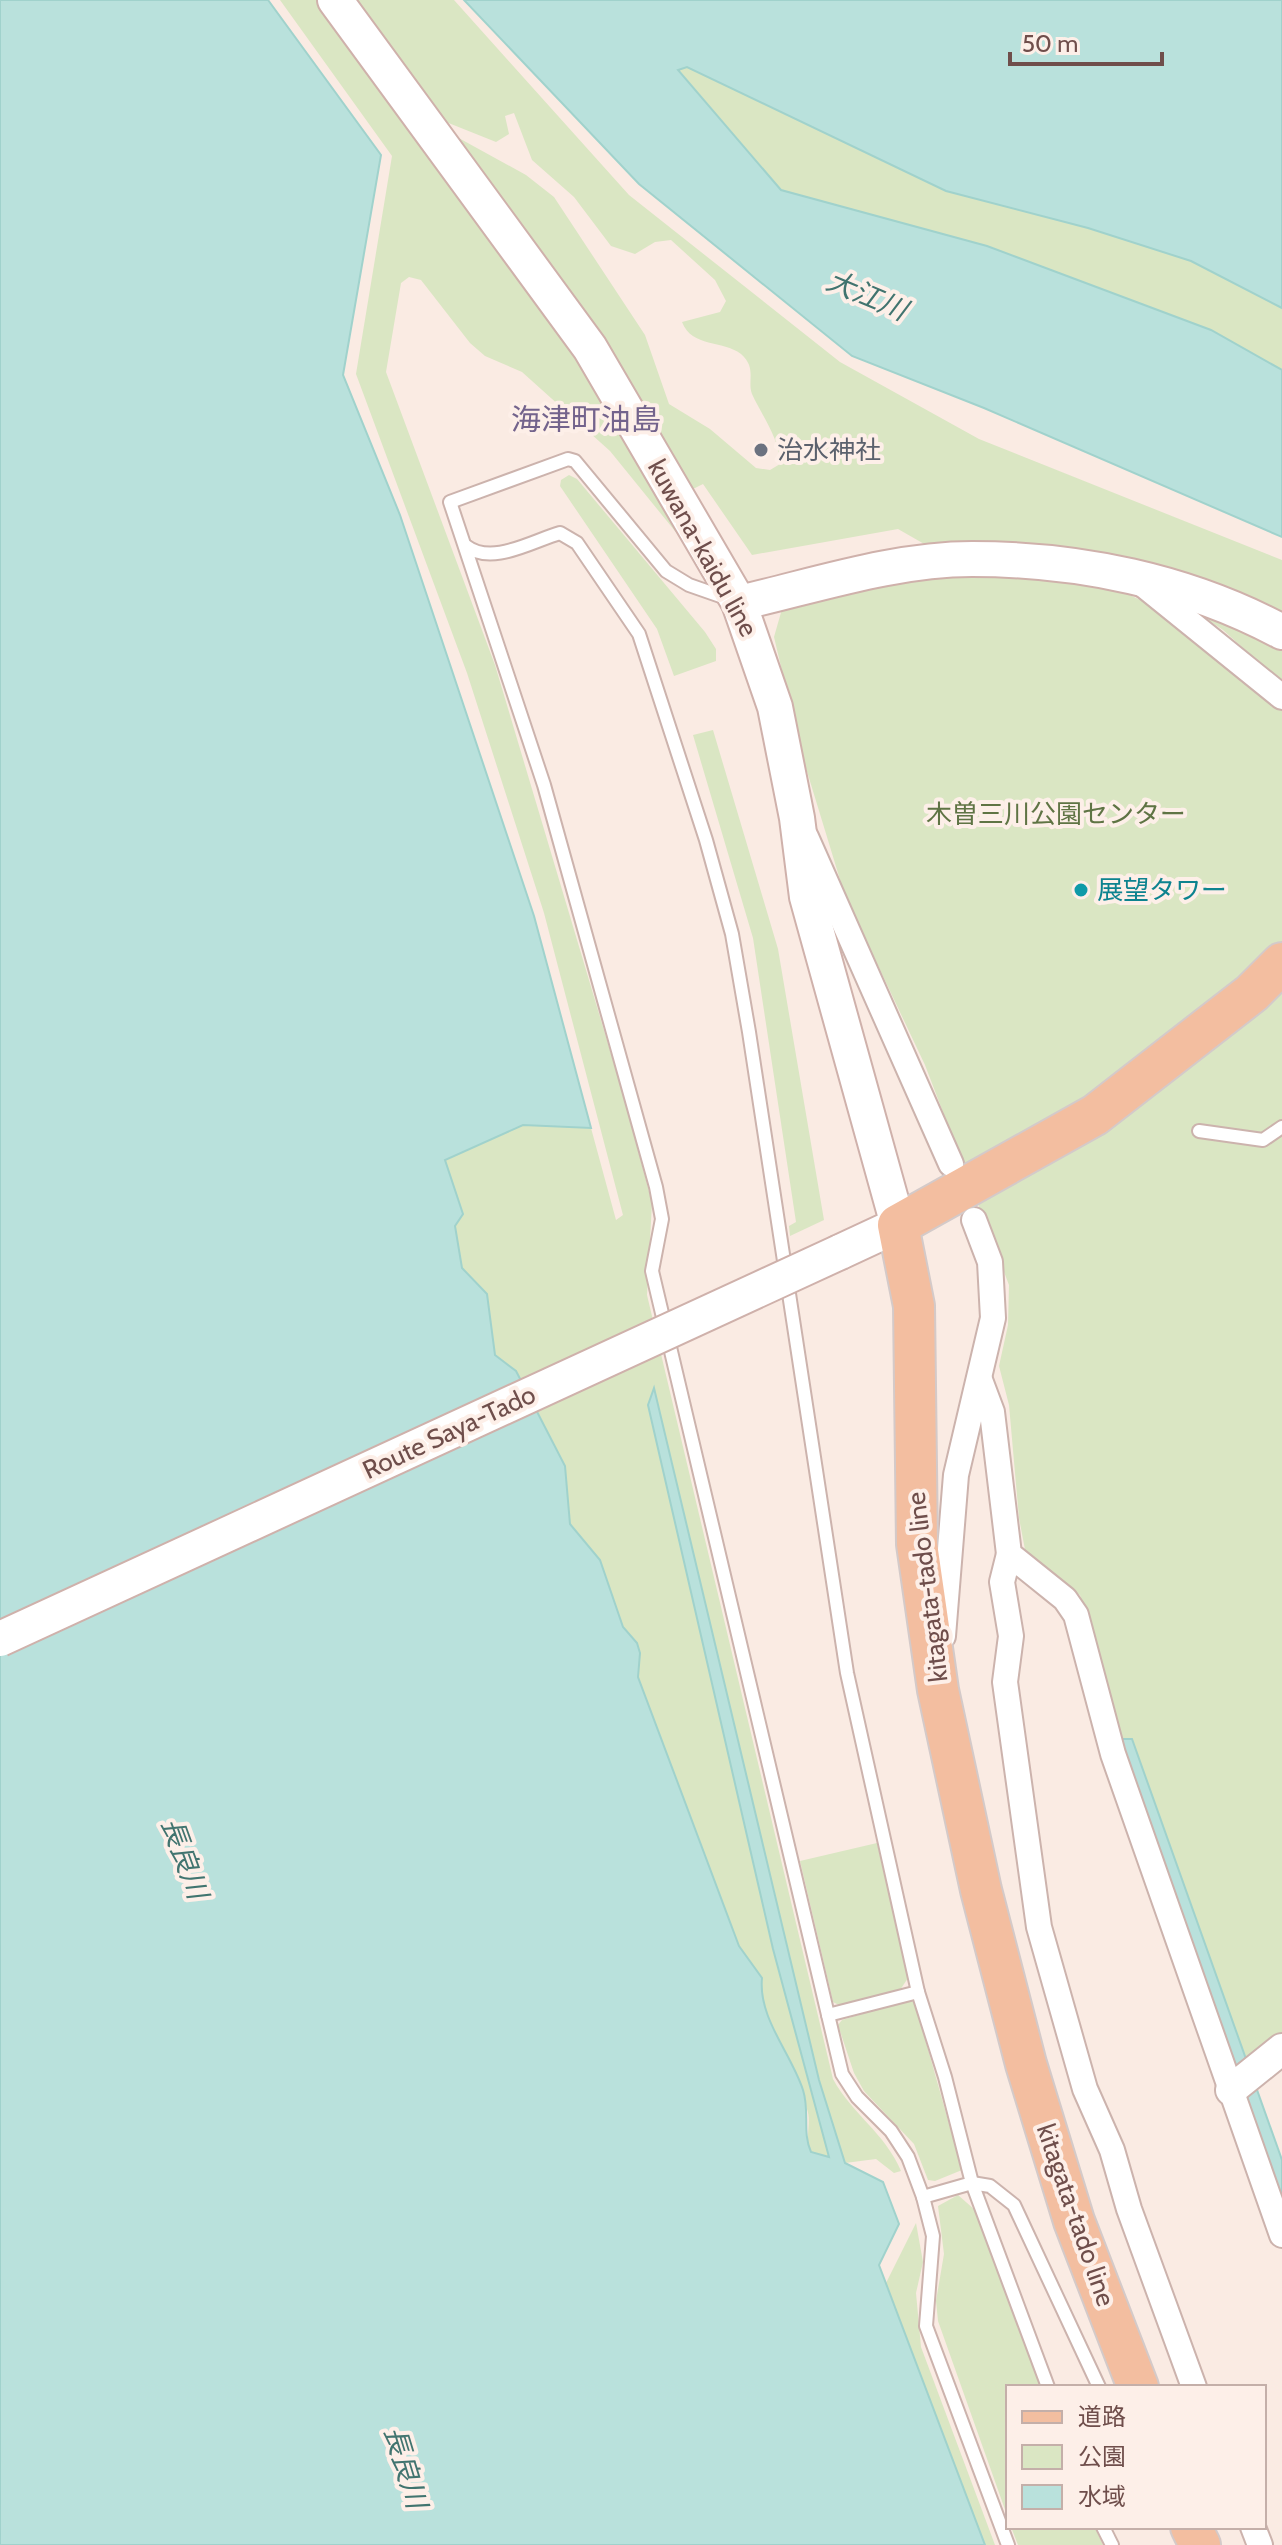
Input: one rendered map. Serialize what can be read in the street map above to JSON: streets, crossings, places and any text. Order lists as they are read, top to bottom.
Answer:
{
  "streets": {
    "main road": ["kuwana-kaidu line", "Route Saya-Tado", "kitagata-tado line"]
  },
  "crossings": [
    ["kuwana-kaidu line", "Route Saya-Tado"],
    ["kuwana-kaidu line", "kitagata-tado line"],
    ["Route Saya-Tado", "kitagata-tado line"]
  ],
  "districts": ["海津町油島"],
  "water": ["大江川", "長良川"],
  "parks": ["木曽三川公園センター"],
  "places": ["治水神社", "展望タワー"],
  "legend": ["道路", "公園", "水域"],
  "scale_bar": "50 m"
}
